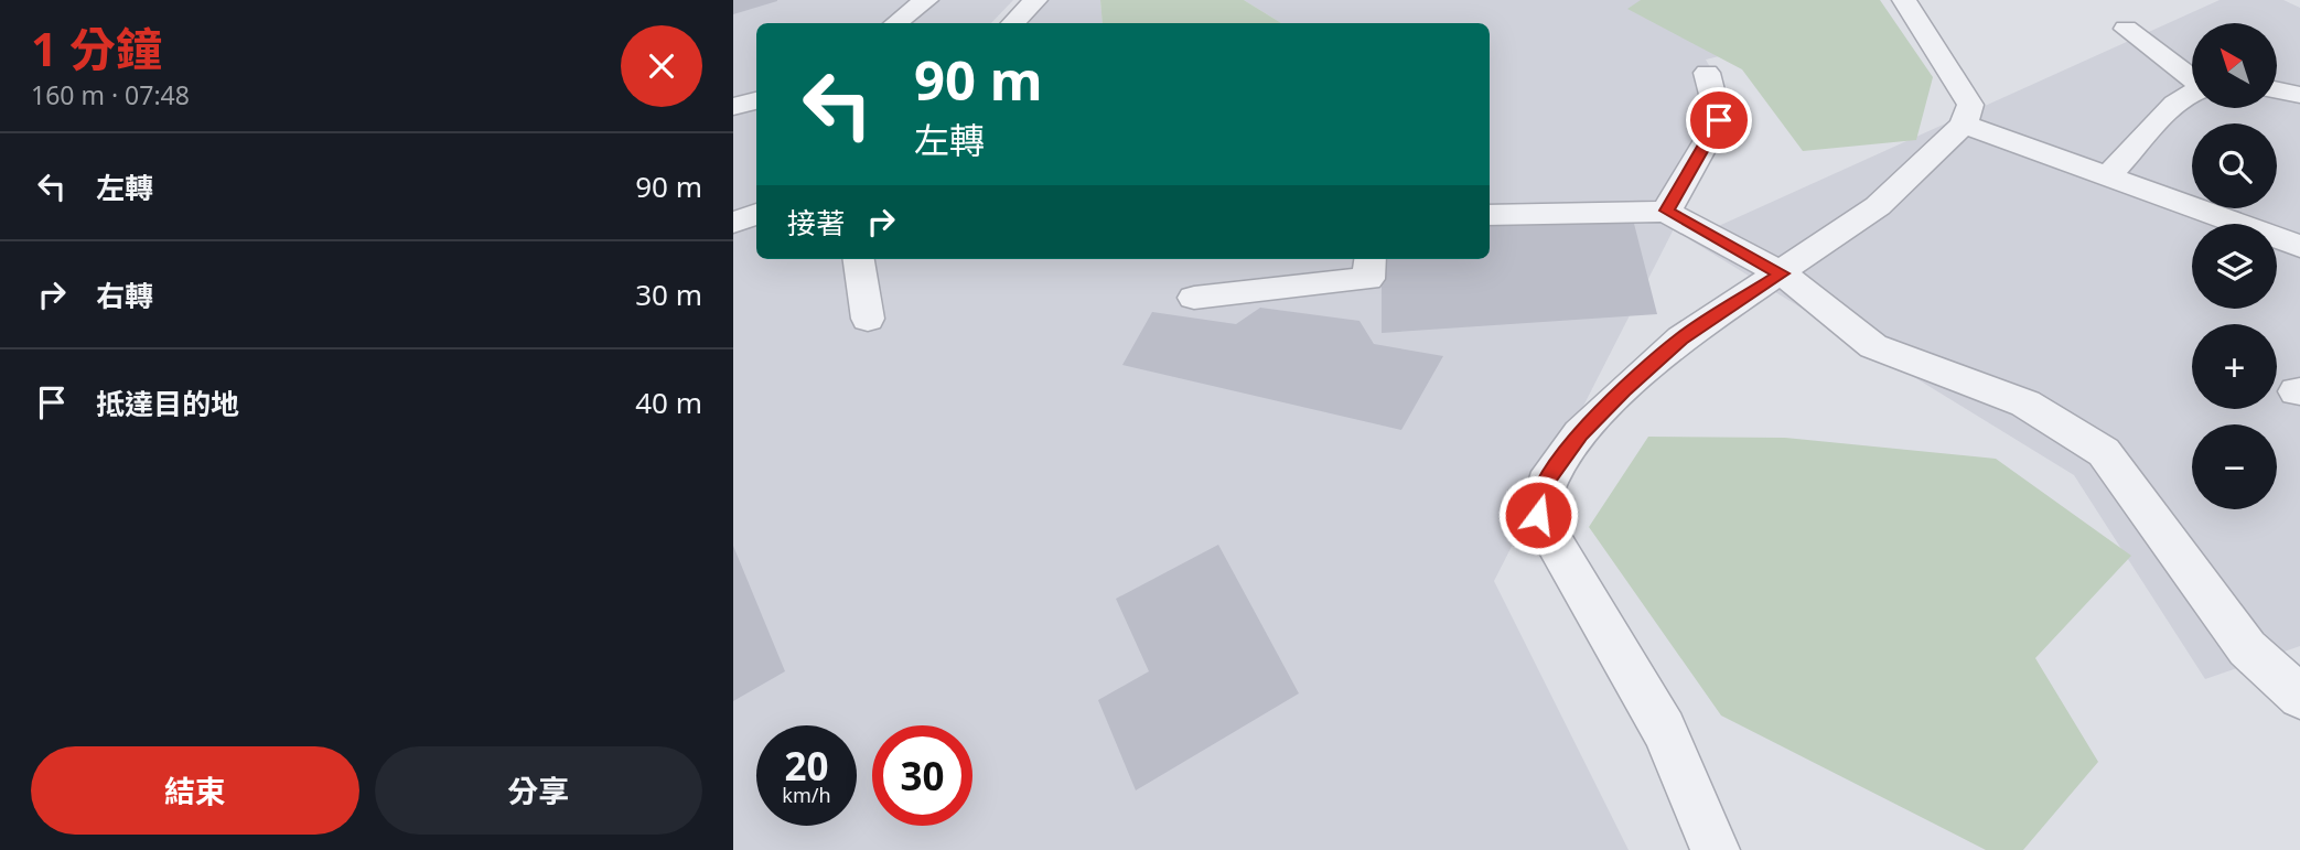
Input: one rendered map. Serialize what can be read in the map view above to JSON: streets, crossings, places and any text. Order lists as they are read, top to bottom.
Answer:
{
  "north": "top left",
  "page": {
    "heading": ["1 分鐘", "160 m · 07:48"],
    "map_buttons": ["+", "−"],
    "turn": ["90 m", "左轉"],
    "list": [
      {
        "name": "左轉",
        "value": "90 m"
      },
      {
        "name": "右轉",
        "value": "30 m"
      },
      {
        "name": "抵達目的地",
        "value": "40 m"
      }
    ],
    "then": "接著",
    "speed": "20 km/h",
    "limit": "30",
    "buttons": ["結束", "分享"]
  }
}
